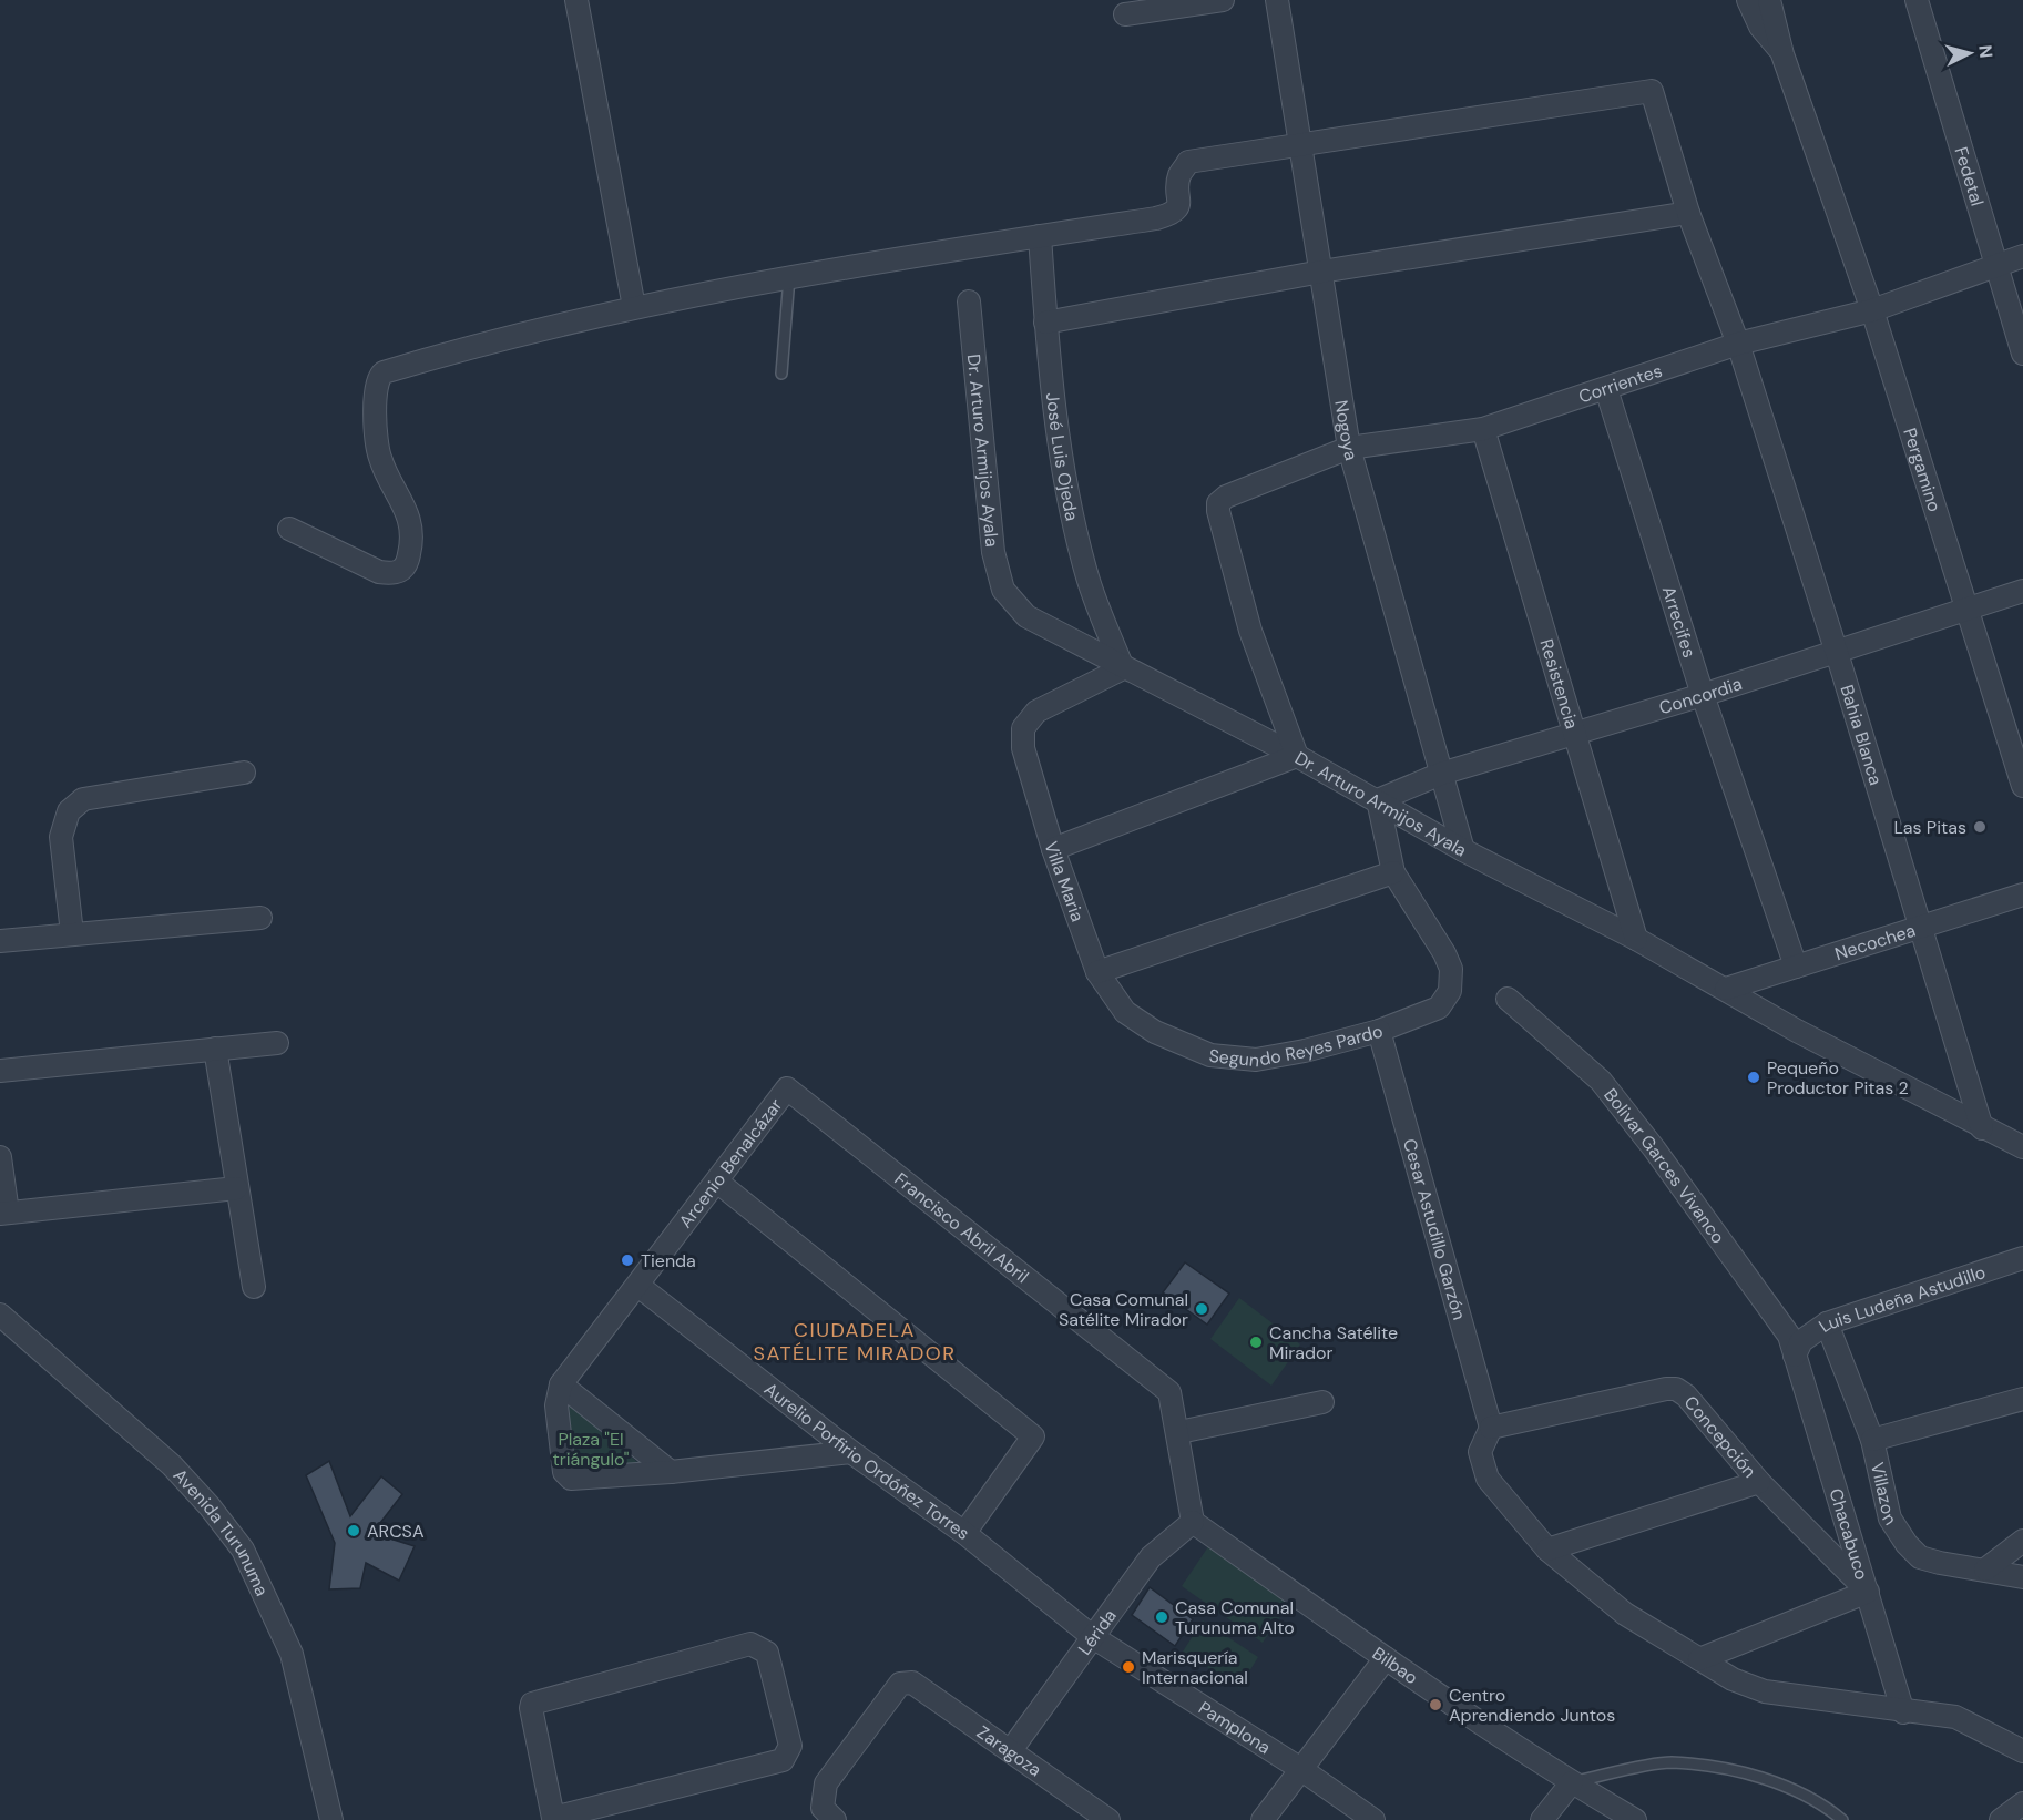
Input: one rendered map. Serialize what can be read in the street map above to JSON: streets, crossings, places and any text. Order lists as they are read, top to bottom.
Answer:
{
  "streets": {
    "street": [
      "Fedetal",
      "Corrientes",
      "Nogoya",
      "Dr. Arturo Armijos Ayala",
      "José Luis Ojeda",
      "Pergamino",
      "Arrecifes",
      "Resistencia",
      "Concordia",
      "Bahia Blanca",
      "Villa Maria",
      "Necochea",
      "Segundo Reyes Pardo",
      "Arcenio Benalcázar",
      "Bolivar Garces Vivanco",
      "Francisco Abril Abril",
      "Cesar Astudillo Garzón",
      "Luis Ludeña Astudillo",
      "Concepción",
      "Aurelio Porfirio Ordóñez Torres",
      "Villazon",
      "Avenida Turunuma",
      "Chacabuco",
      "Lérida",
      "Bilbao",
      "Pamplona",
      "Zaragoza"
    ]
  },
  "crossings": [
    ["Fedetal", "Corrientes"],
    ["Corrientes", "Nogoya"],
    ["Corrientes", "Dr. Arturo Armijos Ayala"],
    ["Corrientes", "Pergamino"],
    ["Corrientes", "Arrecifes"],
    ["Corrientes", "Resistencia"],
    ["Corrientes", "Bahia Blanca"],
    ["Nogoya", "Dr. Arturo Armijos Ayala"],
    ["Nogoya", "Concordia"],
    ["Nogoya", "Bahia Blanca"],
    ["Dr. Arturo Armijos Ayala", "José Luis Ojeda"],
    ["Dr. Arturo Armijos Ayala", "Resistencia"],
    ["Dr. Arturo Armijos Ayala", "Concordia"],
    ["Dr. Arturo Armijos Ayala", "Bahia Blanca"],
    ["Dr. Arturo Armijos Ayala", "Villa Maria"],
    ["Dr. Arturo Armijos Ayala", "Necochea"],
    ["José Luis Ojeda", "Villa Maria"],
    ["Pergamino", "Concordia"],
    ["Arrecifes", "Concordia"],
    ["Arrecifes", "Necochea"],
    ["Resistencia", "Concordia"],
    ["Concordia", "Bahia Blanca"],
    ["Bahia Blanca", "Necochea"],
    ["Villa Maria", "Segundo Reyes Pardo"],
    ["Segundo Reyes Pardo", "Cesar Astudillo Garzón"],
    ["Arcenio Benalcázar", "Francisco Abril Abril"],
    ["Arcenio Benalcázar", "Aurelio Porfirio Ordóñez Torres"],
    ["Bolivar Garces Vivanco", "Luis Ludeña Astudillo"],
    ["Bolivar Garces Vivanco", "Chacabuco"],
    ["Cesar Astudillo Garzón", "Concepción"],
    ["Luis Ludeña Astudillo", "Villazon"],
    ["Luis Ludeña Astudillo", "Chacabuco"],
    ["Concepción", "Chacabuco"],
    ["Aurelio Porfirio Ordóñez Torres", "Lérida"],
    ["Aurelio Porfirio Ordóñez Torres", "Pamplona"],
    ["Lérida", "Bilbao"],
    ["Lérida", "Pamplona"],
    ["Lérida", "Zaragoza"]
  ],
  "districts": ["CIUDADELA SATÉLITE MIRADOR"],
  "parks": ["Plaza \"El triángulo\""],
  "places": [
    "Las Pitas",
    "Pequeño Productor Pitas 2",
    "Tienda",
    "Casa Comunal Satélite Mirador",
    "Cancha Satélite Mirador",
    "ARCSA",
    "Casa Comunal Turunuma Alto",
    "Marisquería Internacional",
    "Centro Aprendiendo Juntos"
  ],
  "north": "right"
}
